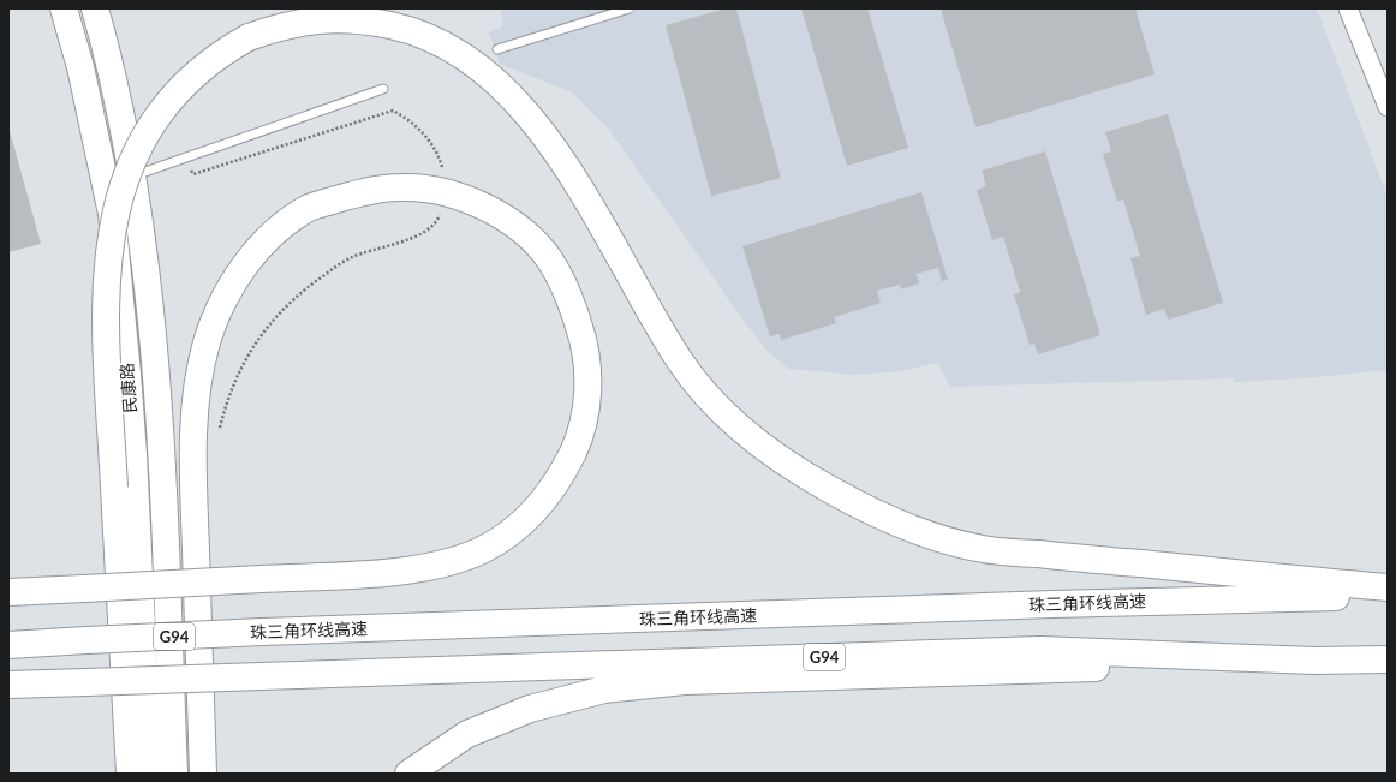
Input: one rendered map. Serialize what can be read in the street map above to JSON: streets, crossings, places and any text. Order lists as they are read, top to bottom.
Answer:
{
  "streets": {
    "main road": ["民康路", "珠三角环线高速", "G94"]
  }
}
